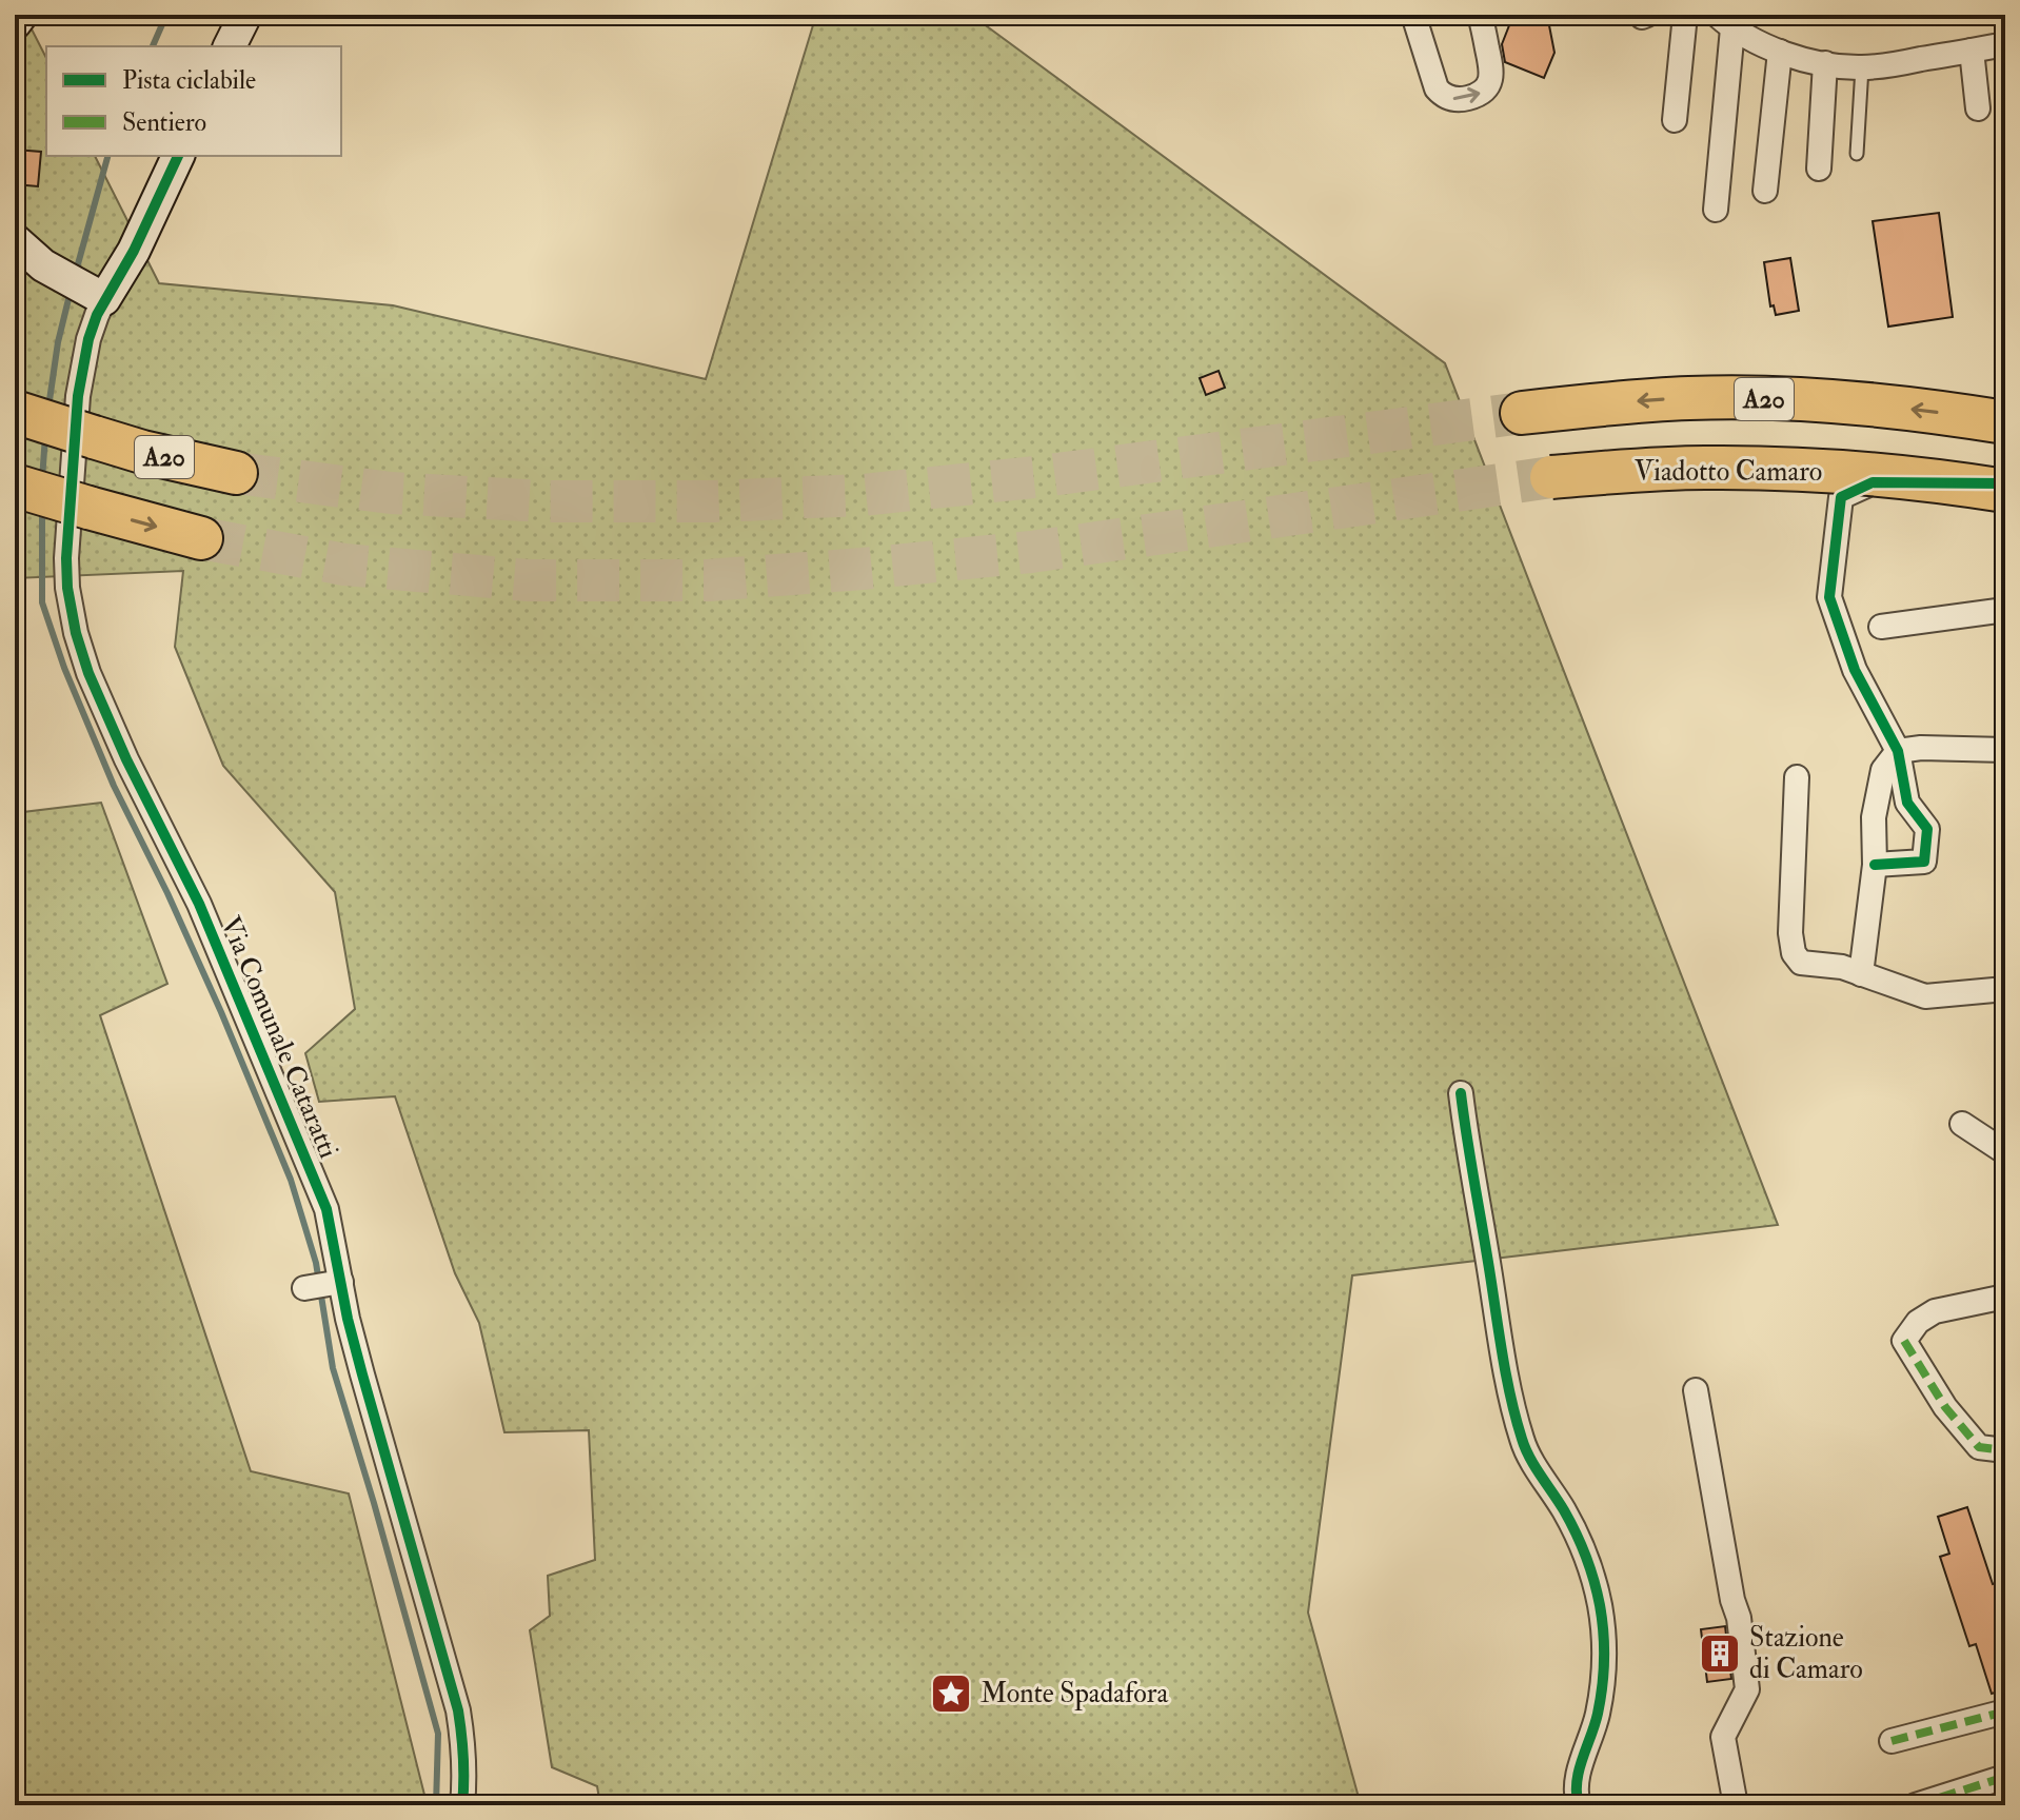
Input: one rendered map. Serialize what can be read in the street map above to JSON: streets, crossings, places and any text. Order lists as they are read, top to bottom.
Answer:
{
  "streets": {
    "highway": ["A20", "Viadotto Camaro"],
    "street": ["Via Comunale Cataratti"]
  },
  "places": {
    "building": ["Stazione di Camaro"],
    "place": ["Monte Spadafora"]
  },
  "legend": ["Pista ciclabile", "Sentiero"]
}
